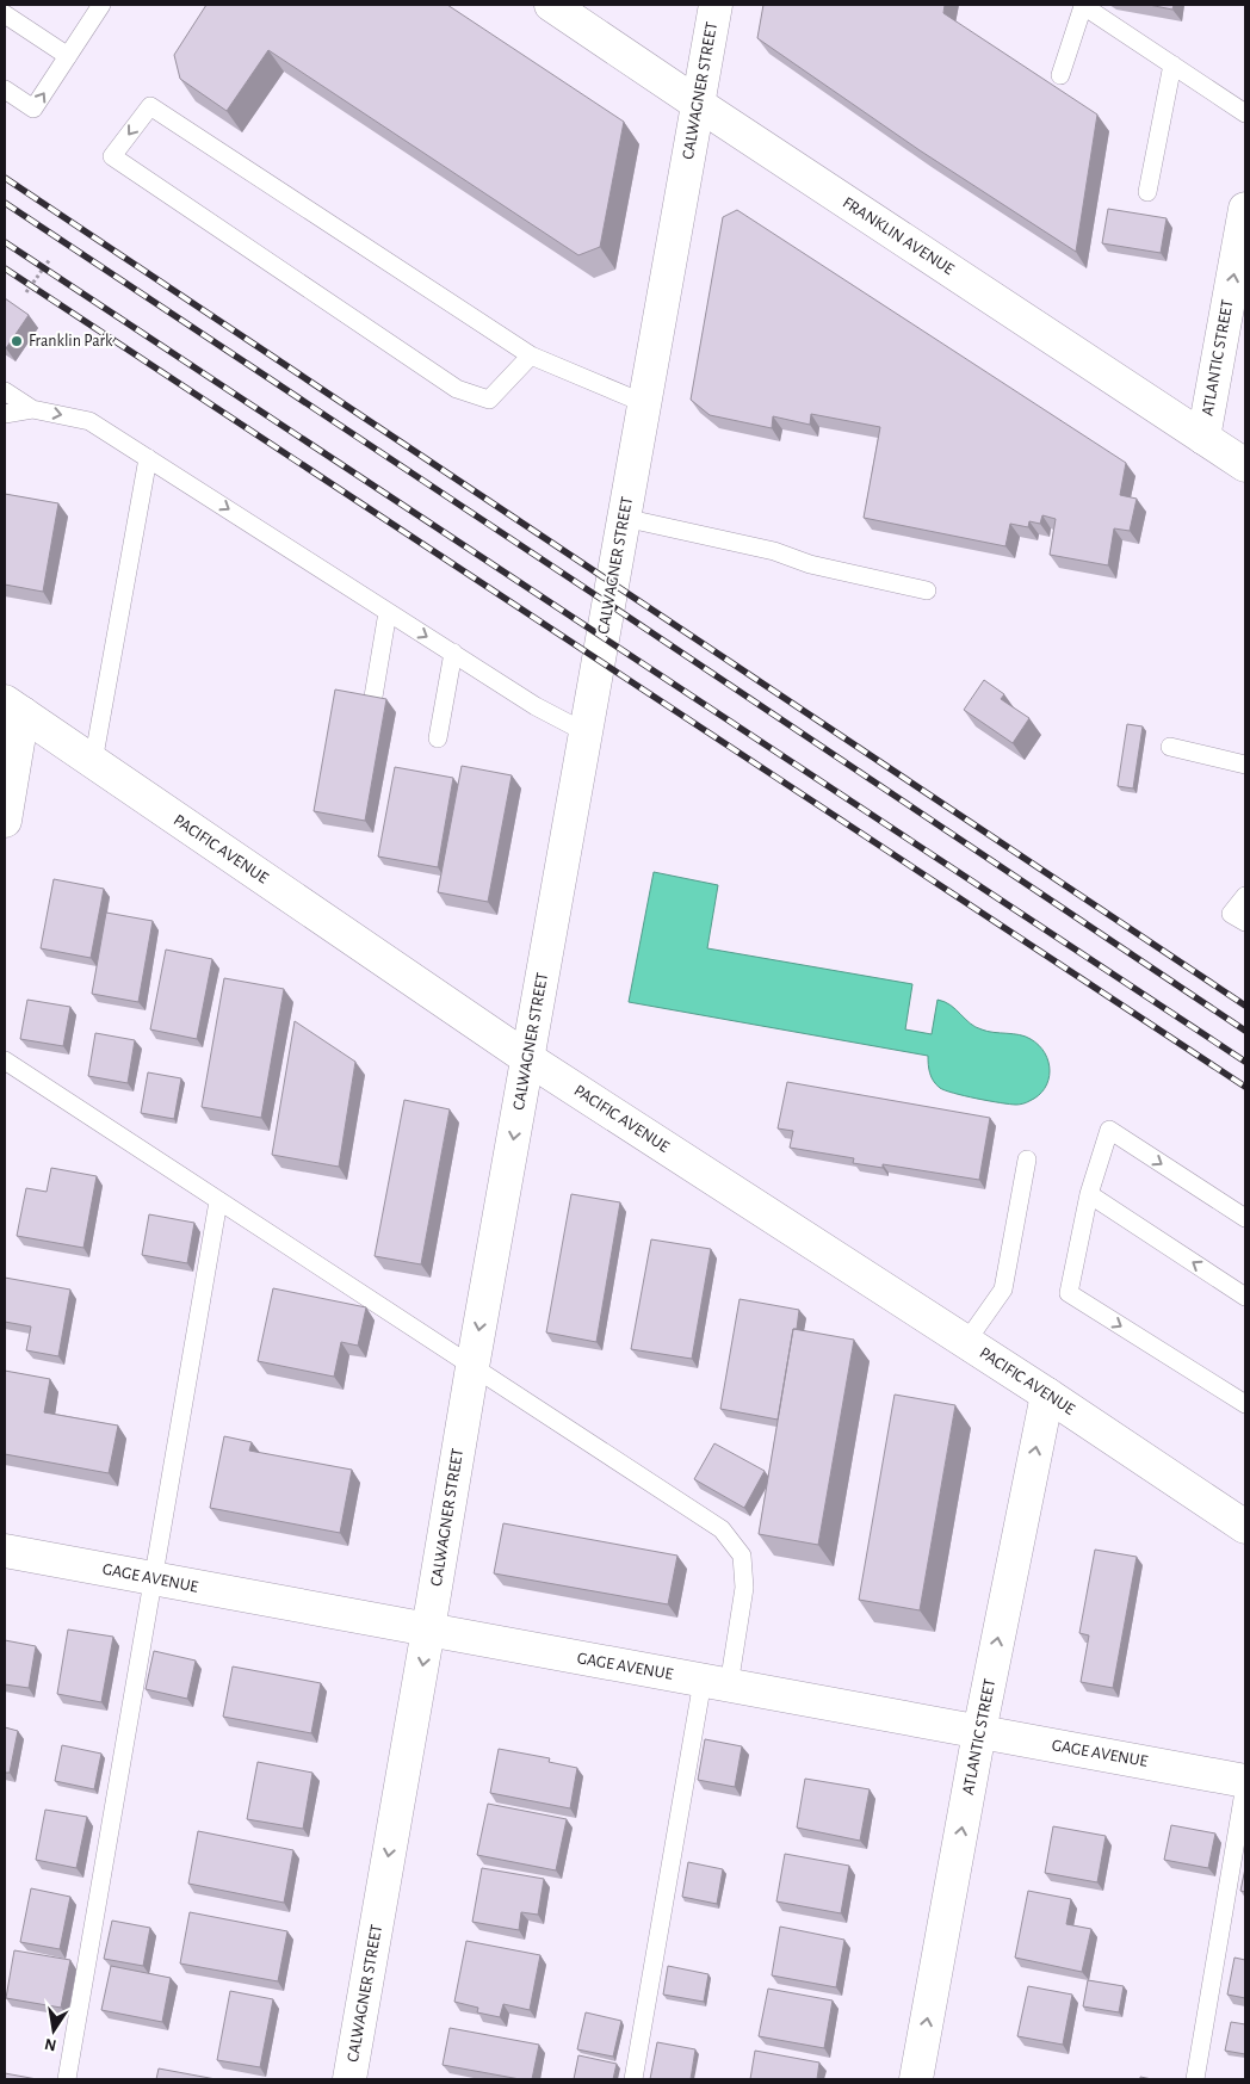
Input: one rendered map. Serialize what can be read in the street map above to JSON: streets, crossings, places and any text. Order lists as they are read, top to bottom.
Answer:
{
  "streets": {
    "street": [
      "CALWAGNER STREET",
      "FRANKLIN AVENUE",
      "ATLANTIC STREET",
      "PACIFIC AVENUE",
      "GAGE AVENUE"
    ]
  },
  "crossings": [
    ["CALWAGNER STREET", "FRANKLIN AVENUE"],
    ["CALWAGNER STREET", "PACIFIC AVENUE"],
    ["CALWAGNER STREET", "GAGE AVENUE"],
    ["FRANKLIN AVENUE", "ATLANTIC STREET"],
    ["ATLANTIC STREET", "PACIFIC AVENUE"],
    ["ATLANTIC STREET", "GAGE AVENUE"]
  ],
  "one_way": ["CALWAGNER STREET", "ATLANTIC STREET"],
  "places": ["Franklin Park"],
  "north": "bottom"
}
